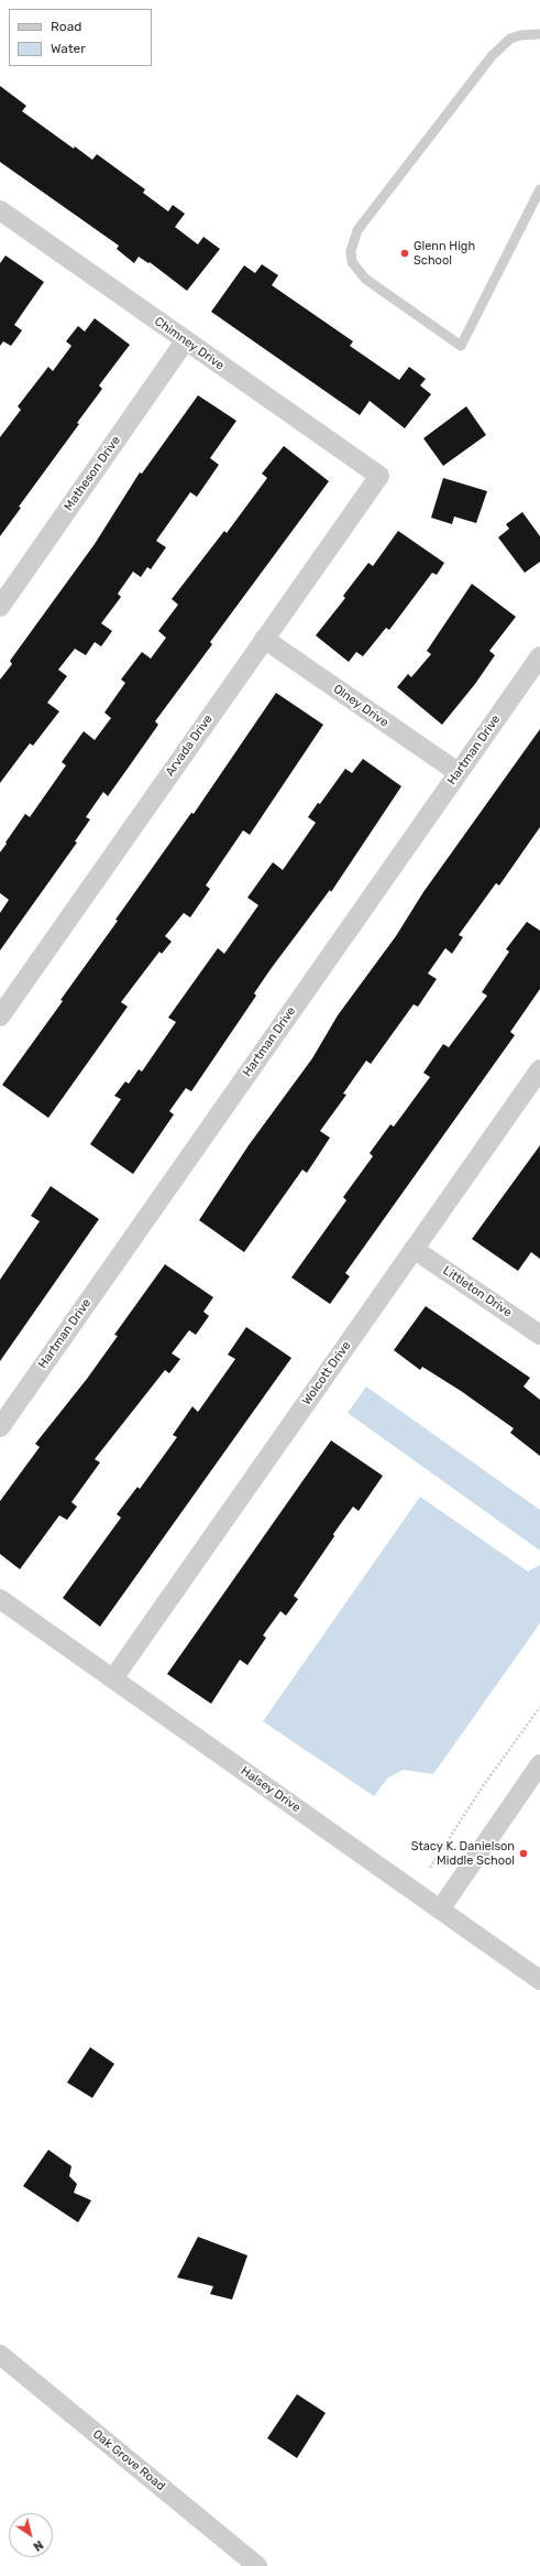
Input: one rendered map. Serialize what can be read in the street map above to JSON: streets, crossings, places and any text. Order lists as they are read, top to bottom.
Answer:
{
  "streets": {
    "street": [
      "Chimney Drive",
      "Matheson Drive",
      "Olney Drive",
      "Arvada Drive",
      "Hartman Drive",
      "Littleton Drive",
      "Wolcott Drive",
      "Halsey Drive",
      "Oak Grove Road"
    ]
  },
  "crossings": [
    ["Chimney Drive", "Matheson Drive"],
    ["Chimney Drive", "Arvada Drive"],
    ["Olney Drive", "Arvada Drive"],
    ["Olney Drive", "Hartman Drive"],
    ["Littleton Drive", "Wolcott Drive"],
    ["Wolcott Drive", "Halsey Drive"]
  ],
  "places": ["Glenn High School", "Stacy K. Danielson Middle School"],
  "legend": ["Road", "Water"],
  "north": "bottom right"
}
